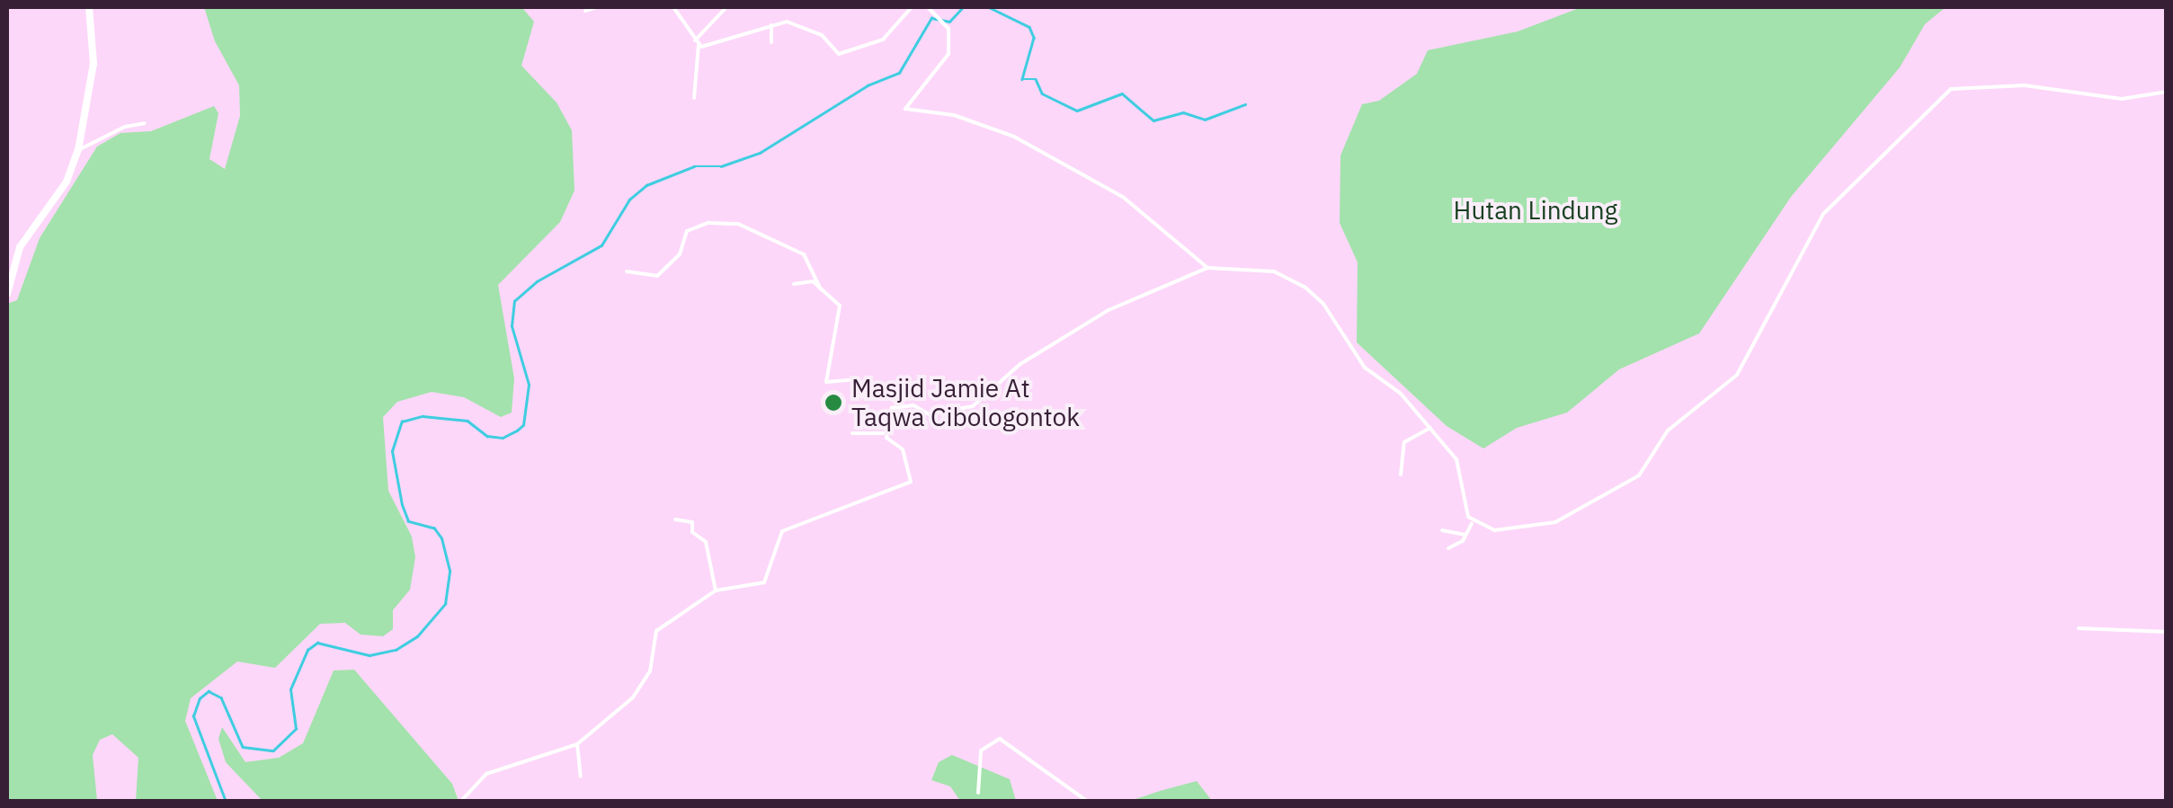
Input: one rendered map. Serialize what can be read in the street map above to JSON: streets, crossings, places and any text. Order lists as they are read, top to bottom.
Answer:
{
  "parks": ["Hutan Lindung"],
  "places": ["Masjid Jamie At Taqwa Cibologontok"]
}
